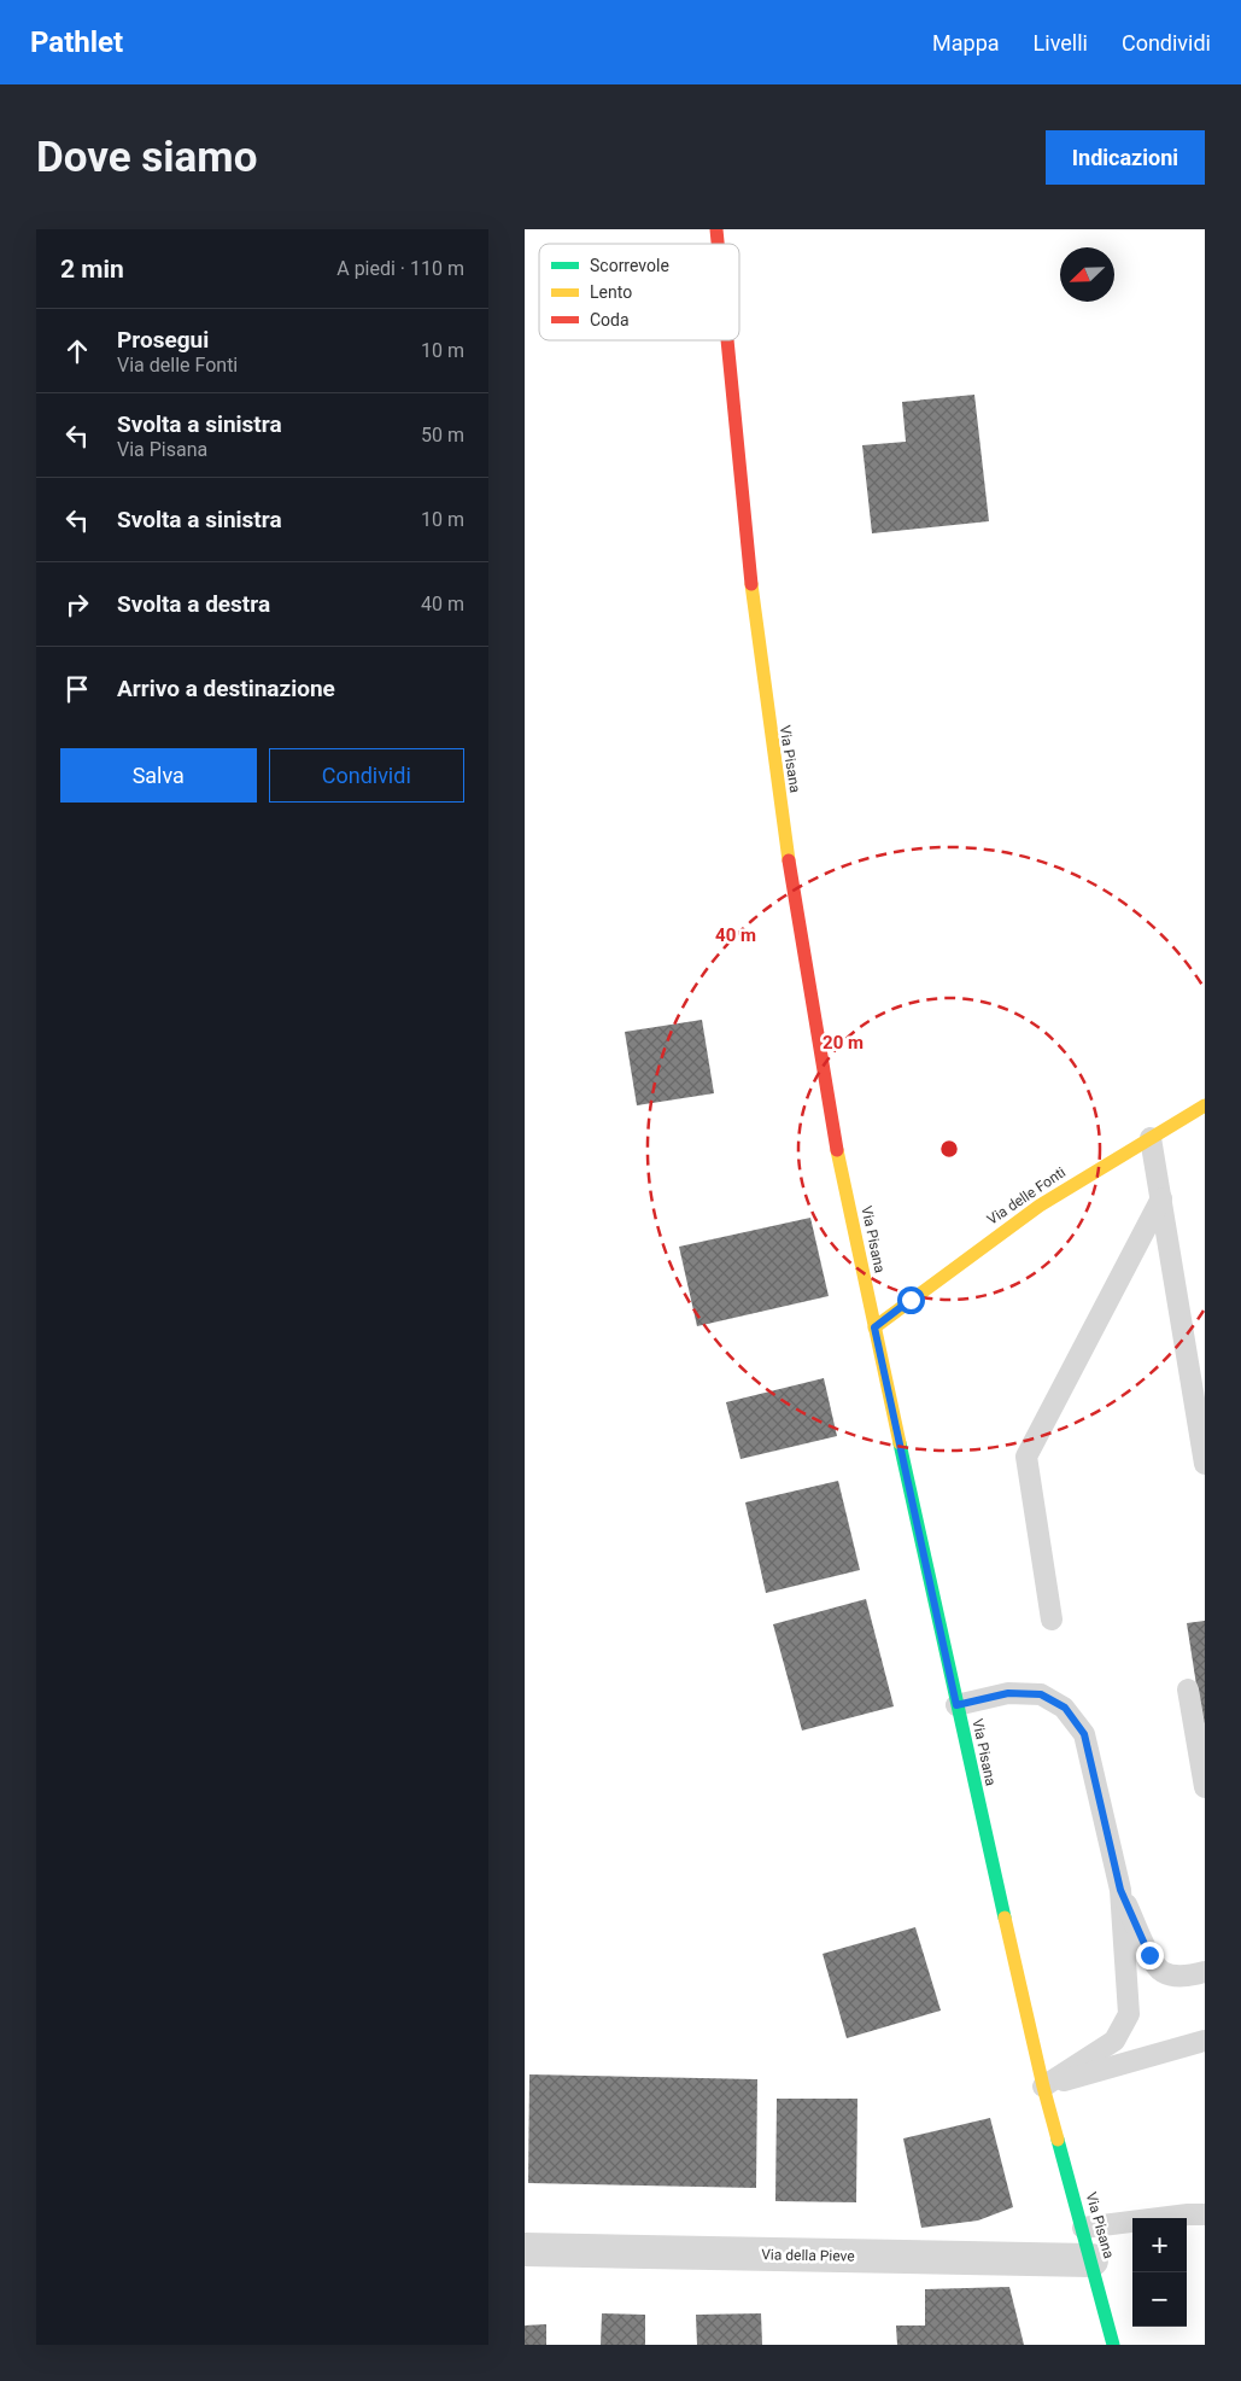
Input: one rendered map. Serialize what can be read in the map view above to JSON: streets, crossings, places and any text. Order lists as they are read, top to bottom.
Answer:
{
  "streets": {
    "main road": ["Via Pisana", "Via delle Fonti"],
    "street": ["Via della Pieve"]
  },
  "crossings": [
    ["Via Pisana", "Via delle Fonti"],
    ["Via Pisana", "Via della Pieve"]
  ],
  "legend": ["Scorrevole", "Lento", "Coda"],
  "north": "bottom left",
  "page": {
    "header": "Pathlet",
    "nav": ["Mappa", "Livelli", "Condividi"],
    "buttons": [
      "Indicazioni",
      ["Salva", "Condividi"]
    ],
    "title": "Dove siamo",
    "heading": ["2 min", "A piedi · 110 m"],
    "list": [
      ["Prosegui", "Via delle Fonti", "10 m"],
      ["Svolta a sinistra", "Via Pisana", "50 m"],
      ["Svolta a sinistra", "10 m"],
      ["Svolta a destra", "40 m"],
      "Arrivo a destinazione"
    ],
    "map_buttons": ["+", "−"]
  },
  "rings": ["40 m", "20 m"]
}
